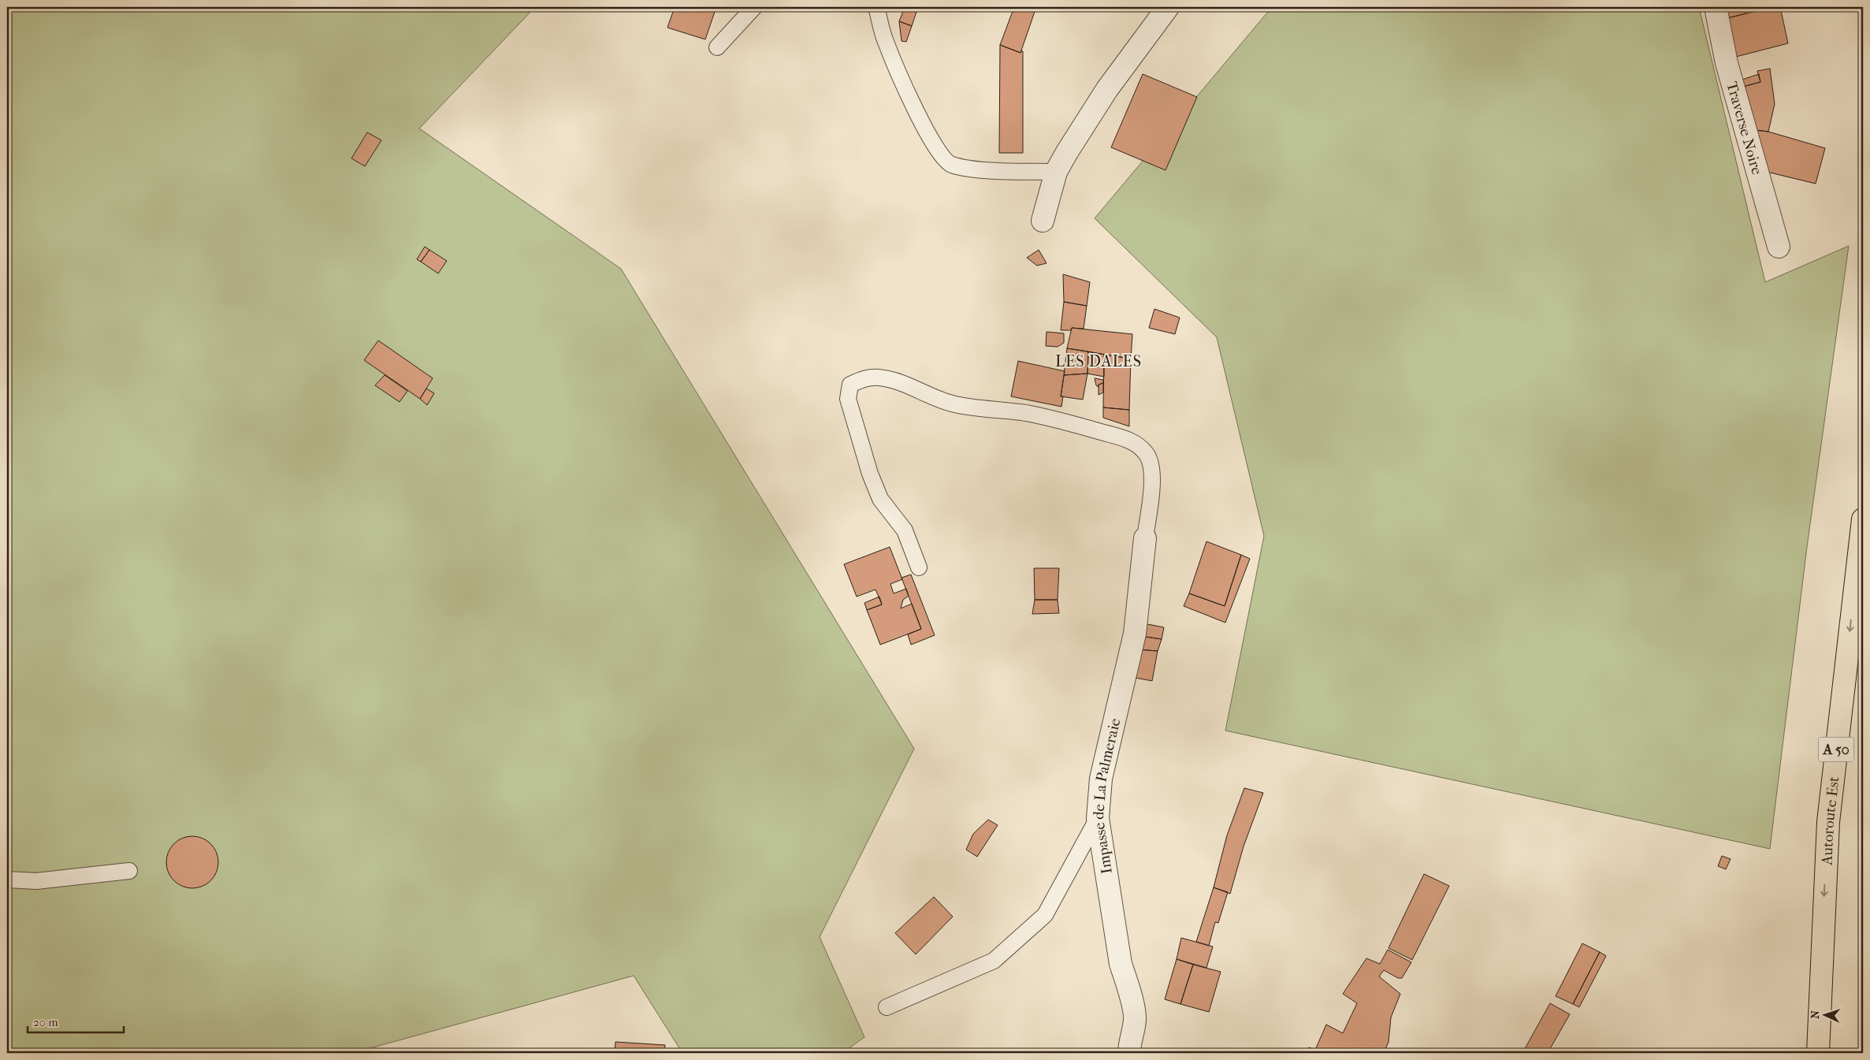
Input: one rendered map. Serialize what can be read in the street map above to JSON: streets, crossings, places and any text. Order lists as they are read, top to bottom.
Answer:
{
  "streets": {
    "highway": ["A 50", "Autoroute Est"],
    "street": ["Traverse Noire", "Impasse de La Palmeraie"]
  },
  "one_way": ["Autoroute Est"],
  "districts": ["LES DALES"],
  "scale_bar": "20 m",
  "north": "left"
}
